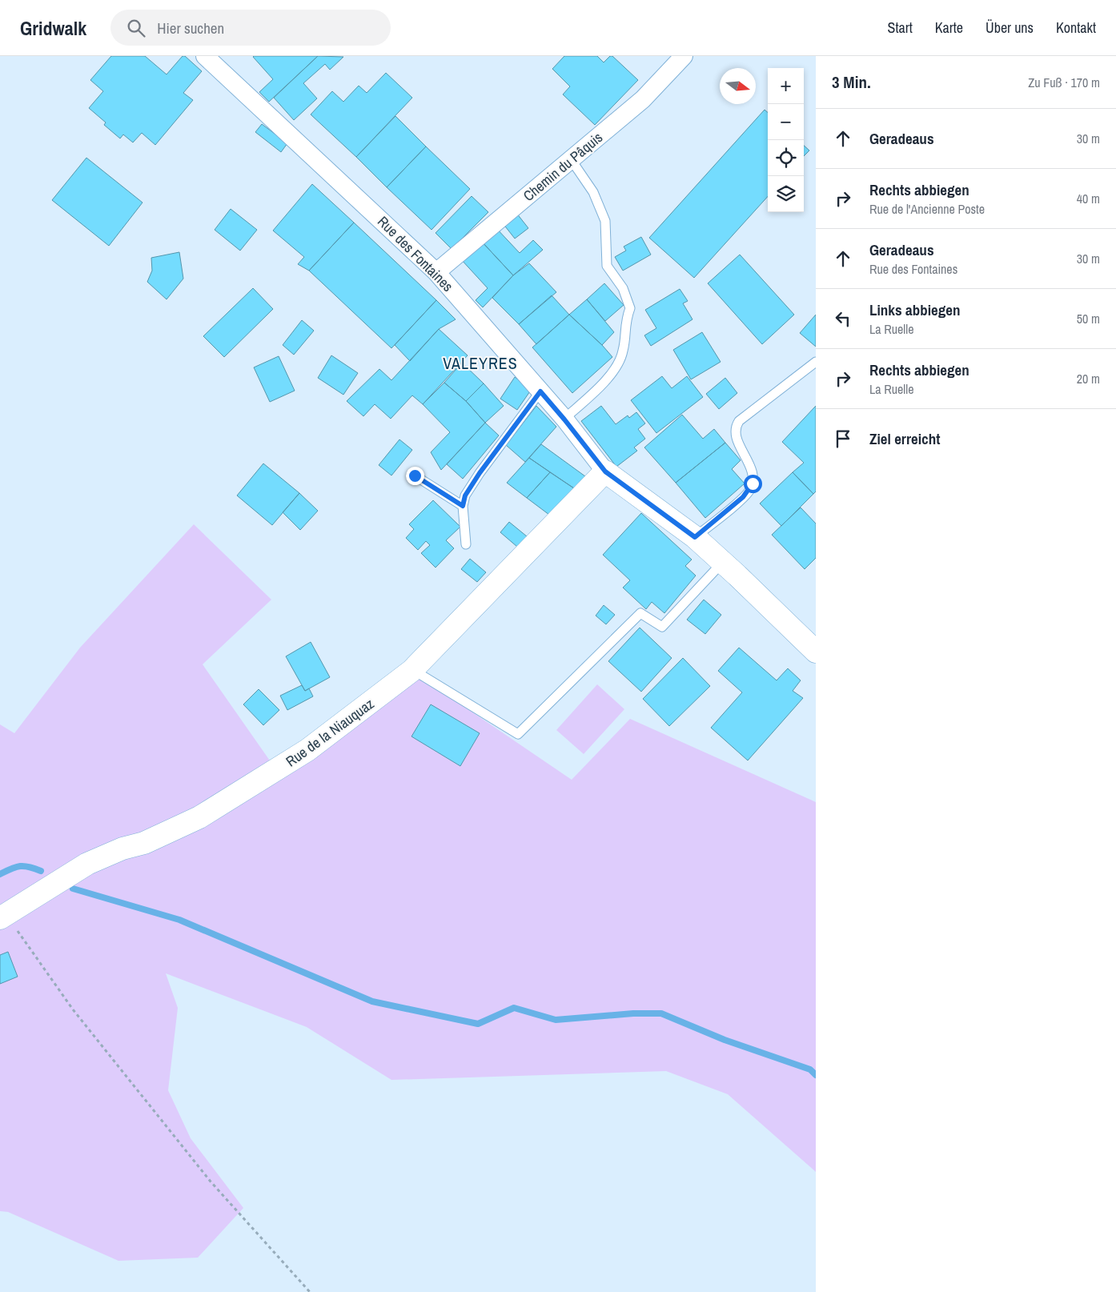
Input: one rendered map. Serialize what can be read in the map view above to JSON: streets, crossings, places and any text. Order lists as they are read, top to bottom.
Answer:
{
  "streets": {
    "street": ["Chemin du Pâquis", "Rue des Fontaines", "Rue de la Niauquaz"]
  },
  "crossings": [
    ["Chemin du Pâquis", "Rue des Fontaines"],
    ["Rue des Fontaines", "Rue de la Niauquaz"]
  ],
  "districts": ["VALEYRES"],
  "north": "right",
  "page": {
    "header": "Gridwalk",
    "search": "Hier suchen",
    "nav": [
      "Start",
      "Karte",
      "Über uns",
      "Kontakt"
    ],
    "heading": ["3 Min.", "Zu Fuß · 170 m"],
    "map_buttons": ["+", "−"],
    "list": [
      ["Geradeaus", "30 m"],
      ["Rechts abbiegen", "Rue de l'Ancienne Poste", "40 m"],
      ["Geradeaus", "Rue des Fontaines", "30 m"],
      ["Links abbiegen", "La Ruelle", "50 m"],
      ["Rechts abbiegen", "La Ruelle", "20 m"],
      "Ziel erreicht"
    ]
  }
}
